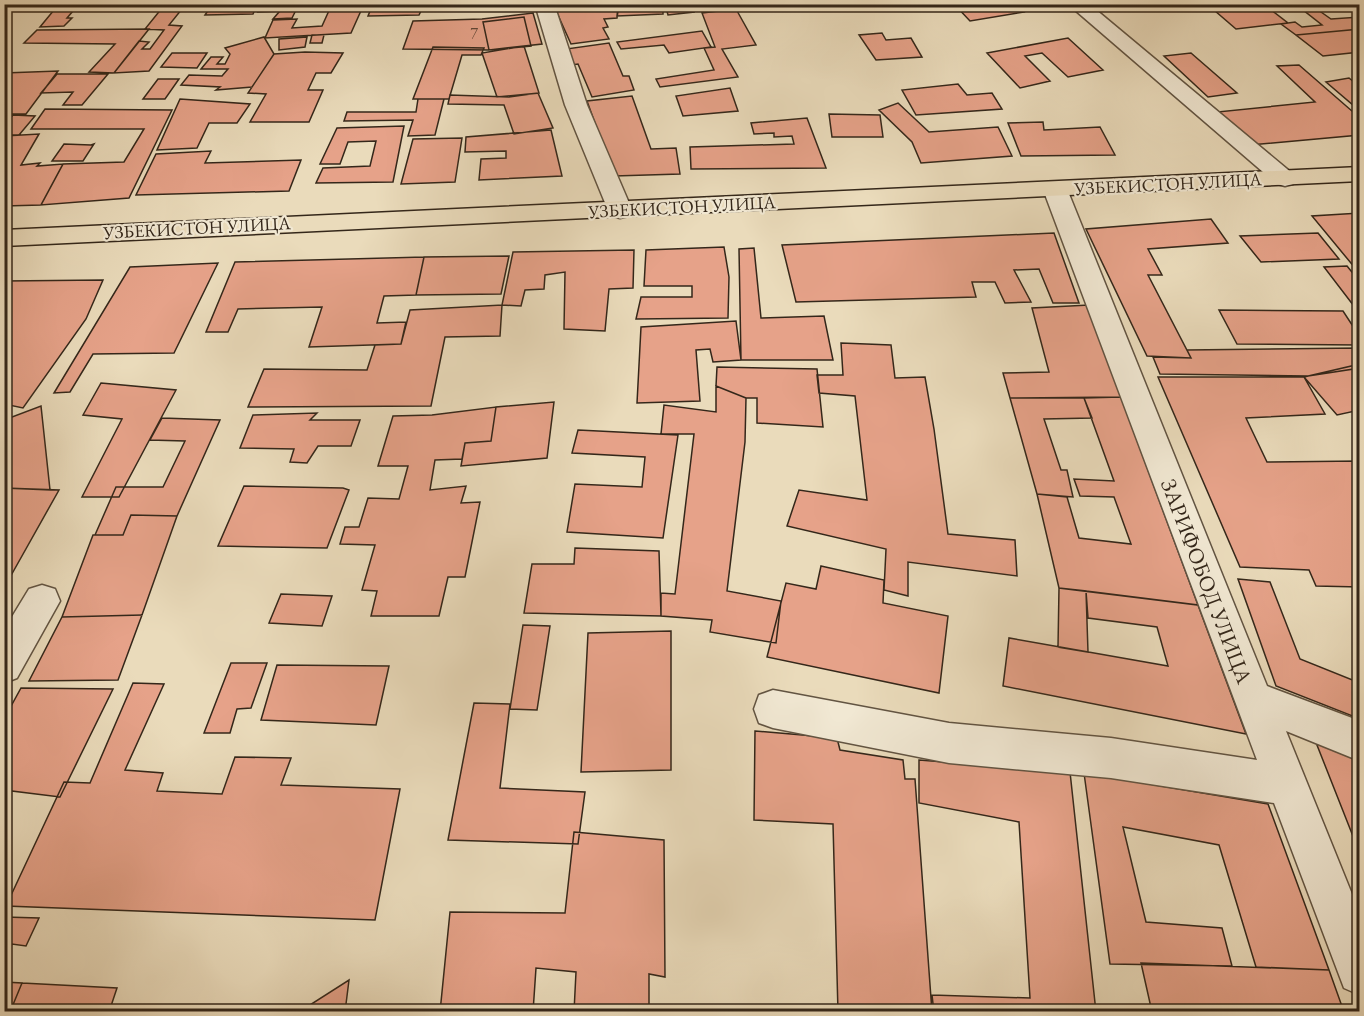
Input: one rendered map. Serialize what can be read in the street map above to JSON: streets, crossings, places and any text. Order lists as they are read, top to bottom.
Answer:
{
  "streets": {
    "main road": ["УЗБЕКИСТОН УЛИЦА"],
    "street": ["ЗАРИФОБОД УЛИЦА"]
  },
  "crossings": [
    ["УЗБЕКИСТОН УЛИЦА", "ЗАРИФОБОД УЛИЦА"]
  ],
  "house_numbers": ["7"]
}
